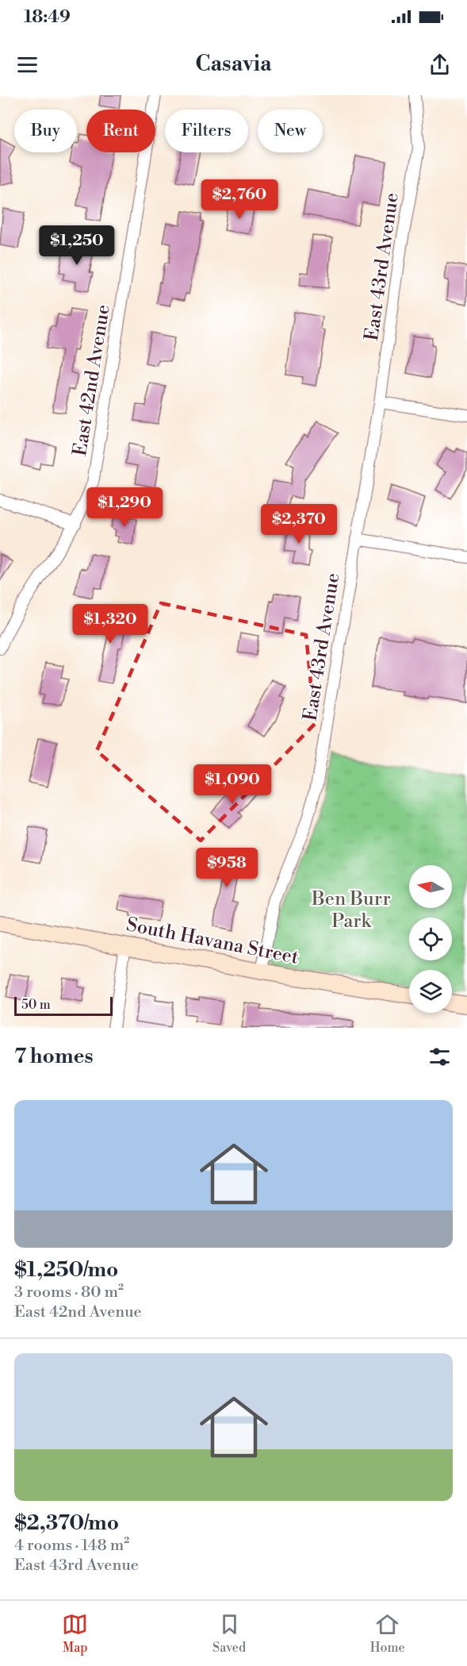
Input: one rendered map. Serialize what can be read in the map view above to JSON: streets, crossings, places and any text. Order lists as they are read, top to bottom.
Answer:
{
  "streets": {
    "street": ["East 43rd Avenue", "East 42nd Avenue", "South Havana Street"]
  },
  "crossings": [
    ["East 43rd Avenue", "South Havana Street"]
  ],
  "parks": ["Ben Burr Park"],
  "scale_bar": "50 m",
  "north": "left",
  "page": {
    "status": "18:49",
    "header": "Casavia",
    "chip": [
      "Buy",
      "Rent",
      "Filters",
      "New"
    ],
    "price": [
      "$2,760",
      "$1,250",
      "$1,290",
      "$2,370",
      "$1,320",
      "$1,090",
      "$958"
    ],
    "scale": "50 m",
    "heading": "7 homes",
    "list": [
      {
        "name": "$1,250/mo",
        "note": "3 rooms · 80 m² · East 42nd Avenue"
      },
      {
        "name": "$2,370/mo",
        "note": "4 rooms · 148 m² · East 43rd Avenue"
      }
    ],
    "tabs": ["Map", "Saved", "Home"]
  }
}
